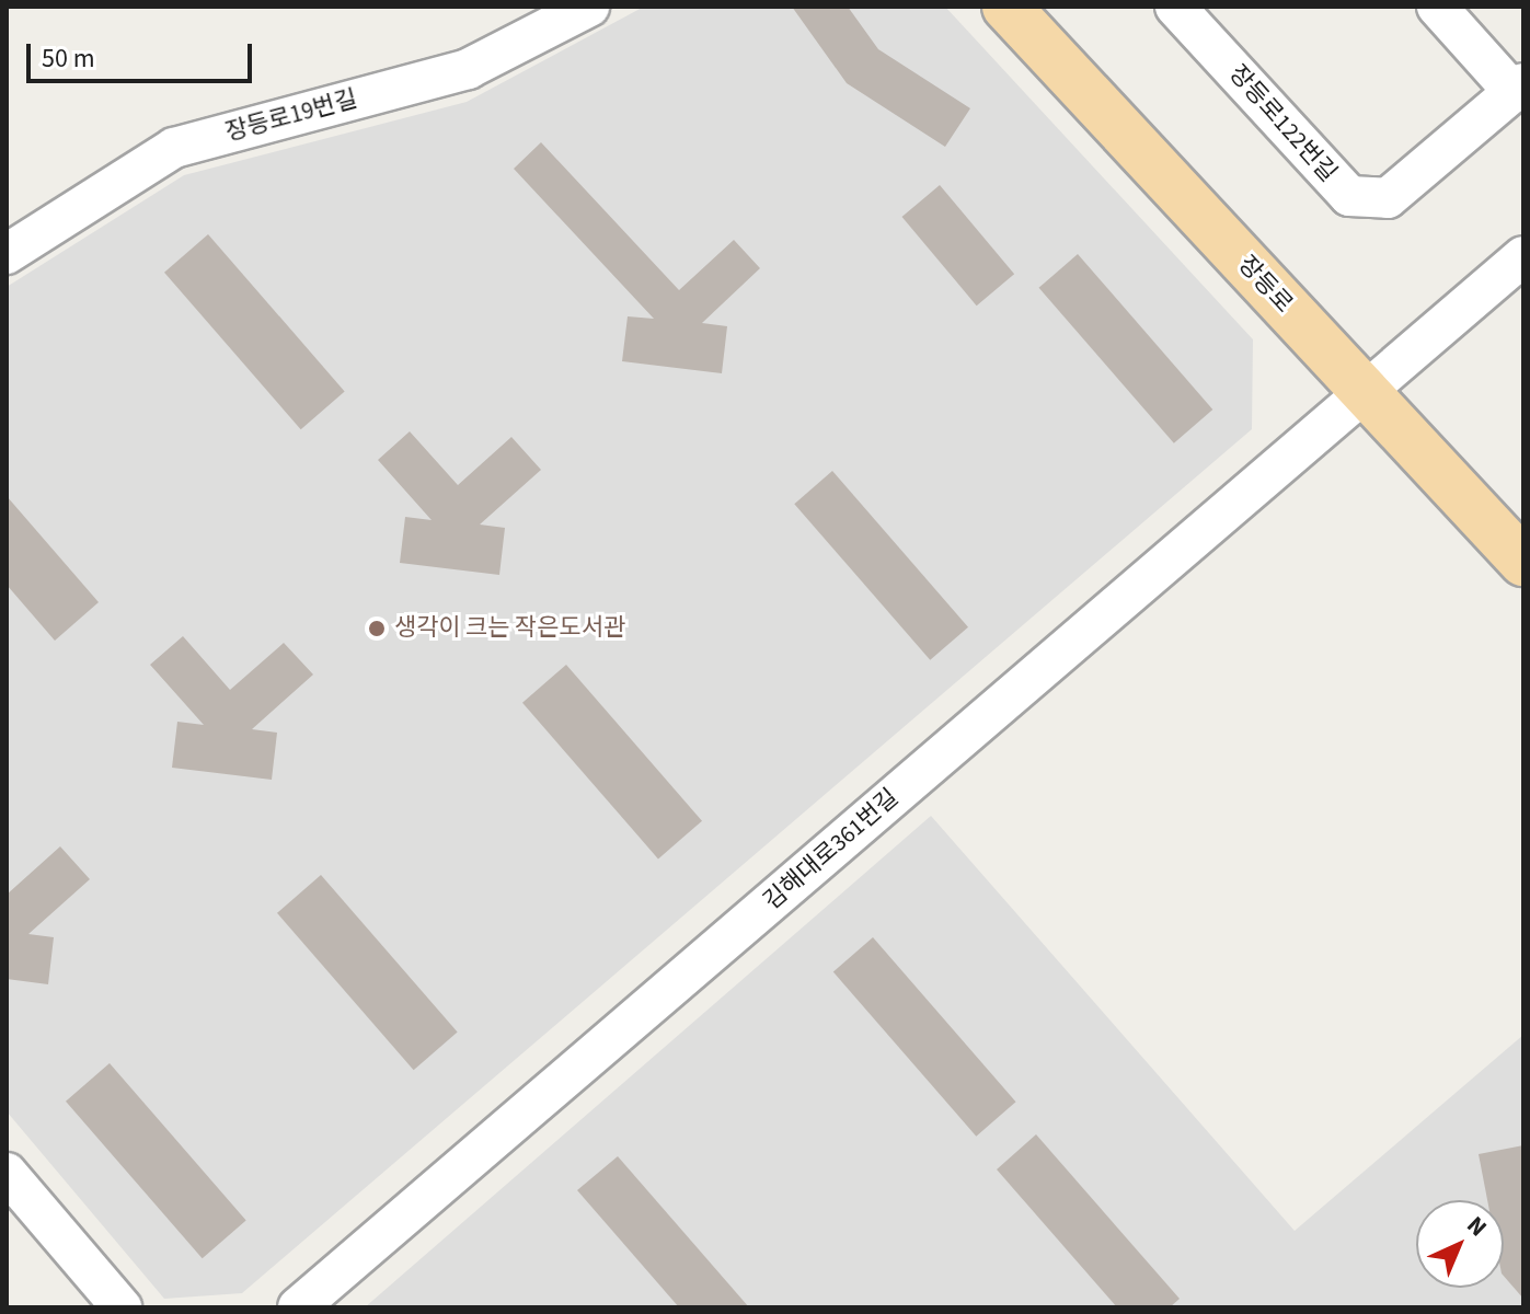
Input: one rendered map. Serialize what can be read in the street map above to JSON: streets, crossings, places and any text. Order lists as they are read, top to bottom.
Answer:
{
  "streets": {
    "main road": ["장등로"],
    "street": ["장등로19번길", "장등로122번길", "김해대로361번길"]
  },
  "crossings": [
    ["장등로", "김해대로361번길"]
  ],
  "places": ["생각이 크는 작은도서관"],
  "scale_bar": "50 m",
  "north": "top right"
}
